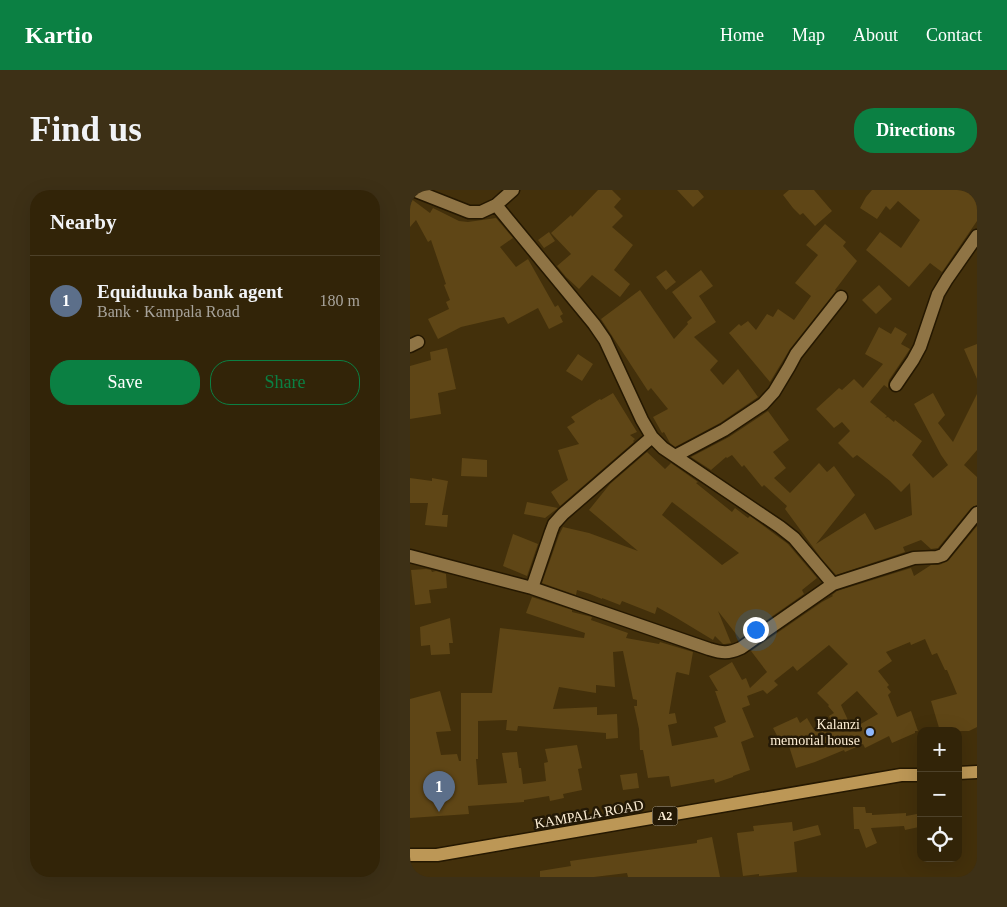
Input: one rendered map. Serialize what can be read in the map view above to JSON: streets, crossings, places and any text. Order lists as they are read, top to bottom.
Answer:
{
  "streets": {
    "main road": ["KAMPALA ROAD", "A2"]
  },
  "places": ["Kalanzi memorial house"],
  "page": {
    "header": "Kartio",
    "nav": [
      "Home",
      "Map",
      "About",
      "Contact"
    ],
    "buttons": [
      "Directions",
      ["Save", "Share"]
    ],
    "title": "Find us",
    "heading": "Nearby",
    "list": [
      {
        "mark": "1",
        "name": "Equiduuka bank agent",
        "note": "Bank · Kampala Road",
        "value": "180 m"
      }
    ],
    "map_buttons": ["+", "−"],
    "pins": "1"
  }
}
